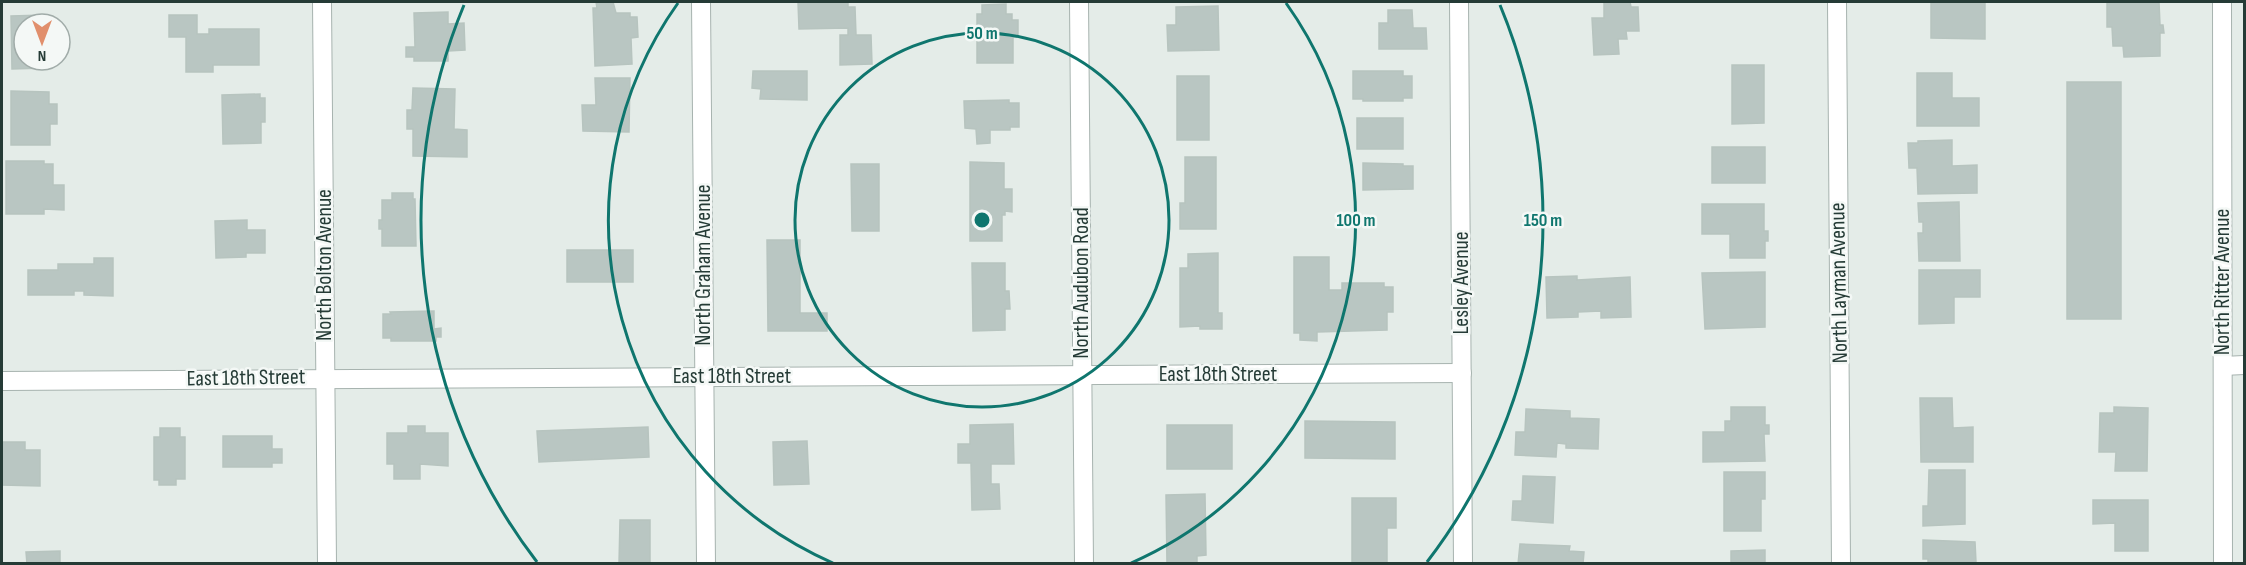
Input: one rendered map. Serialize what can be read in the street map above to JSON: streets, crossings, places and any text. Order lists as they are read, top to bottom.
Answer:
{
  "streets": {
    "street": [
      "North Bolton Avenue",
      "North Graham Avenue",
      "North Ritter Avenue",
      "North Audubon Road",
      "Lesley Avenue",
      "North Layman Avenue",
      "East 18th Street"
    ]
  },
  "crossings": [
    ["North Bolton Avenue", "East 18th Street"],
    ["North Graham Avenue", "East 18th Street"],
    ["North Audubon Road", "East 18th Street"],
    ["Lesley Avenue", "East 18th Street"]
  ],
  "north": "bottom",
  "rings": ["50 m", "100 m", "150 m"]
}
